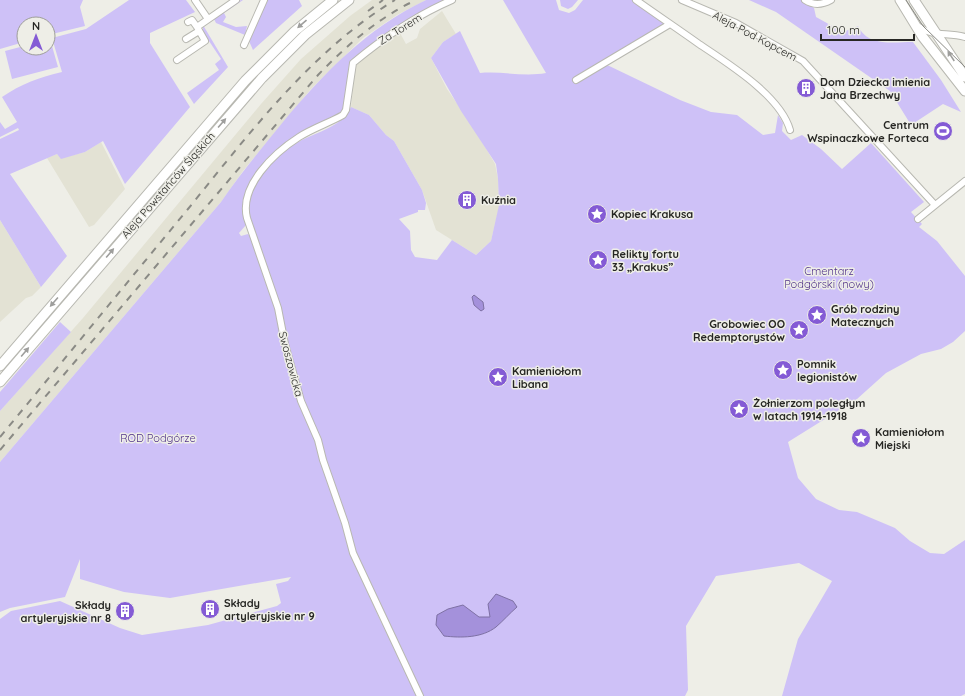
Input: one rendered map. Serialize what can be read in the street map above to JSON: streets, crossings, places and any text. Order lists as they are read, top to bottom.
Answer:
{
  "streets": {
    "main road": ["Aleja Powstańców Śląskich"],
    "street": ["Za Torem", "Aleja Pod Kopcem", "Swoszowicka"]
  },
  "crossings": [
    ["Za Torem", "Swoszowicka"]
  ],
  "parks": ["Cmentarz Podgórski (nowy)", "ROD Podgórze"],
  "places": {
    "building": [
      "Dom Dziecka imienia Jana Brzechwy",
      "Kuźnia",
      "Składy artyleryjskie nr 9",
      "Składy artyleryjskie nr 8"
    ],
    "sports": ["Centrum Wspinaczkowe Forteca"],
    "place": [
      "Kopiec Krakusa",
      "Relikty fortu 33 „Krakus”",
      "Grób rodziny Matecznych",
      "Grobowiec OO Redemptorystów",
      "Pomnik legionistów",
      "Kamieniołom Libana",
      "Żołnierzom poległym w latach 1914-1918",
      "Kamieniołom Miejski"
    ]
  },
  "scale_bar": "100 m",
  "north": "top"
}
